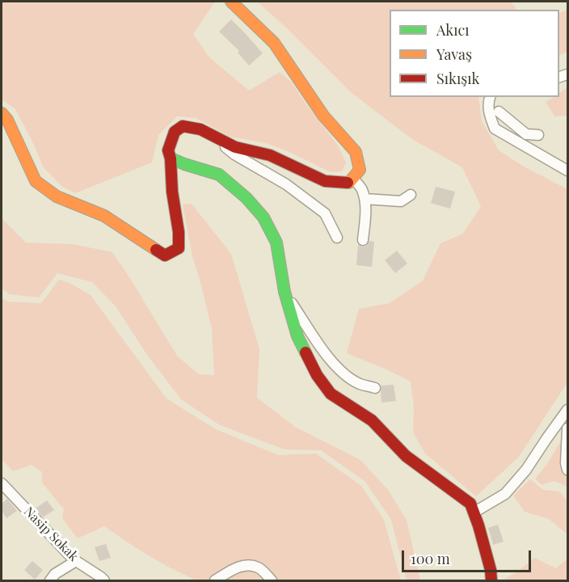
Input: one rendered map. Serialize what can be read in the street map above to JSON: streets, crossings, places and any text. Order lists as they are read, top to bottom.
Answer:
{
  "streets": {
    "street": ["Nasip Sokak"]
  },
  "legend": ["Akıcı", "Yavaş", "Sıkışık"],
  "scale_bar": "100 m"
}
